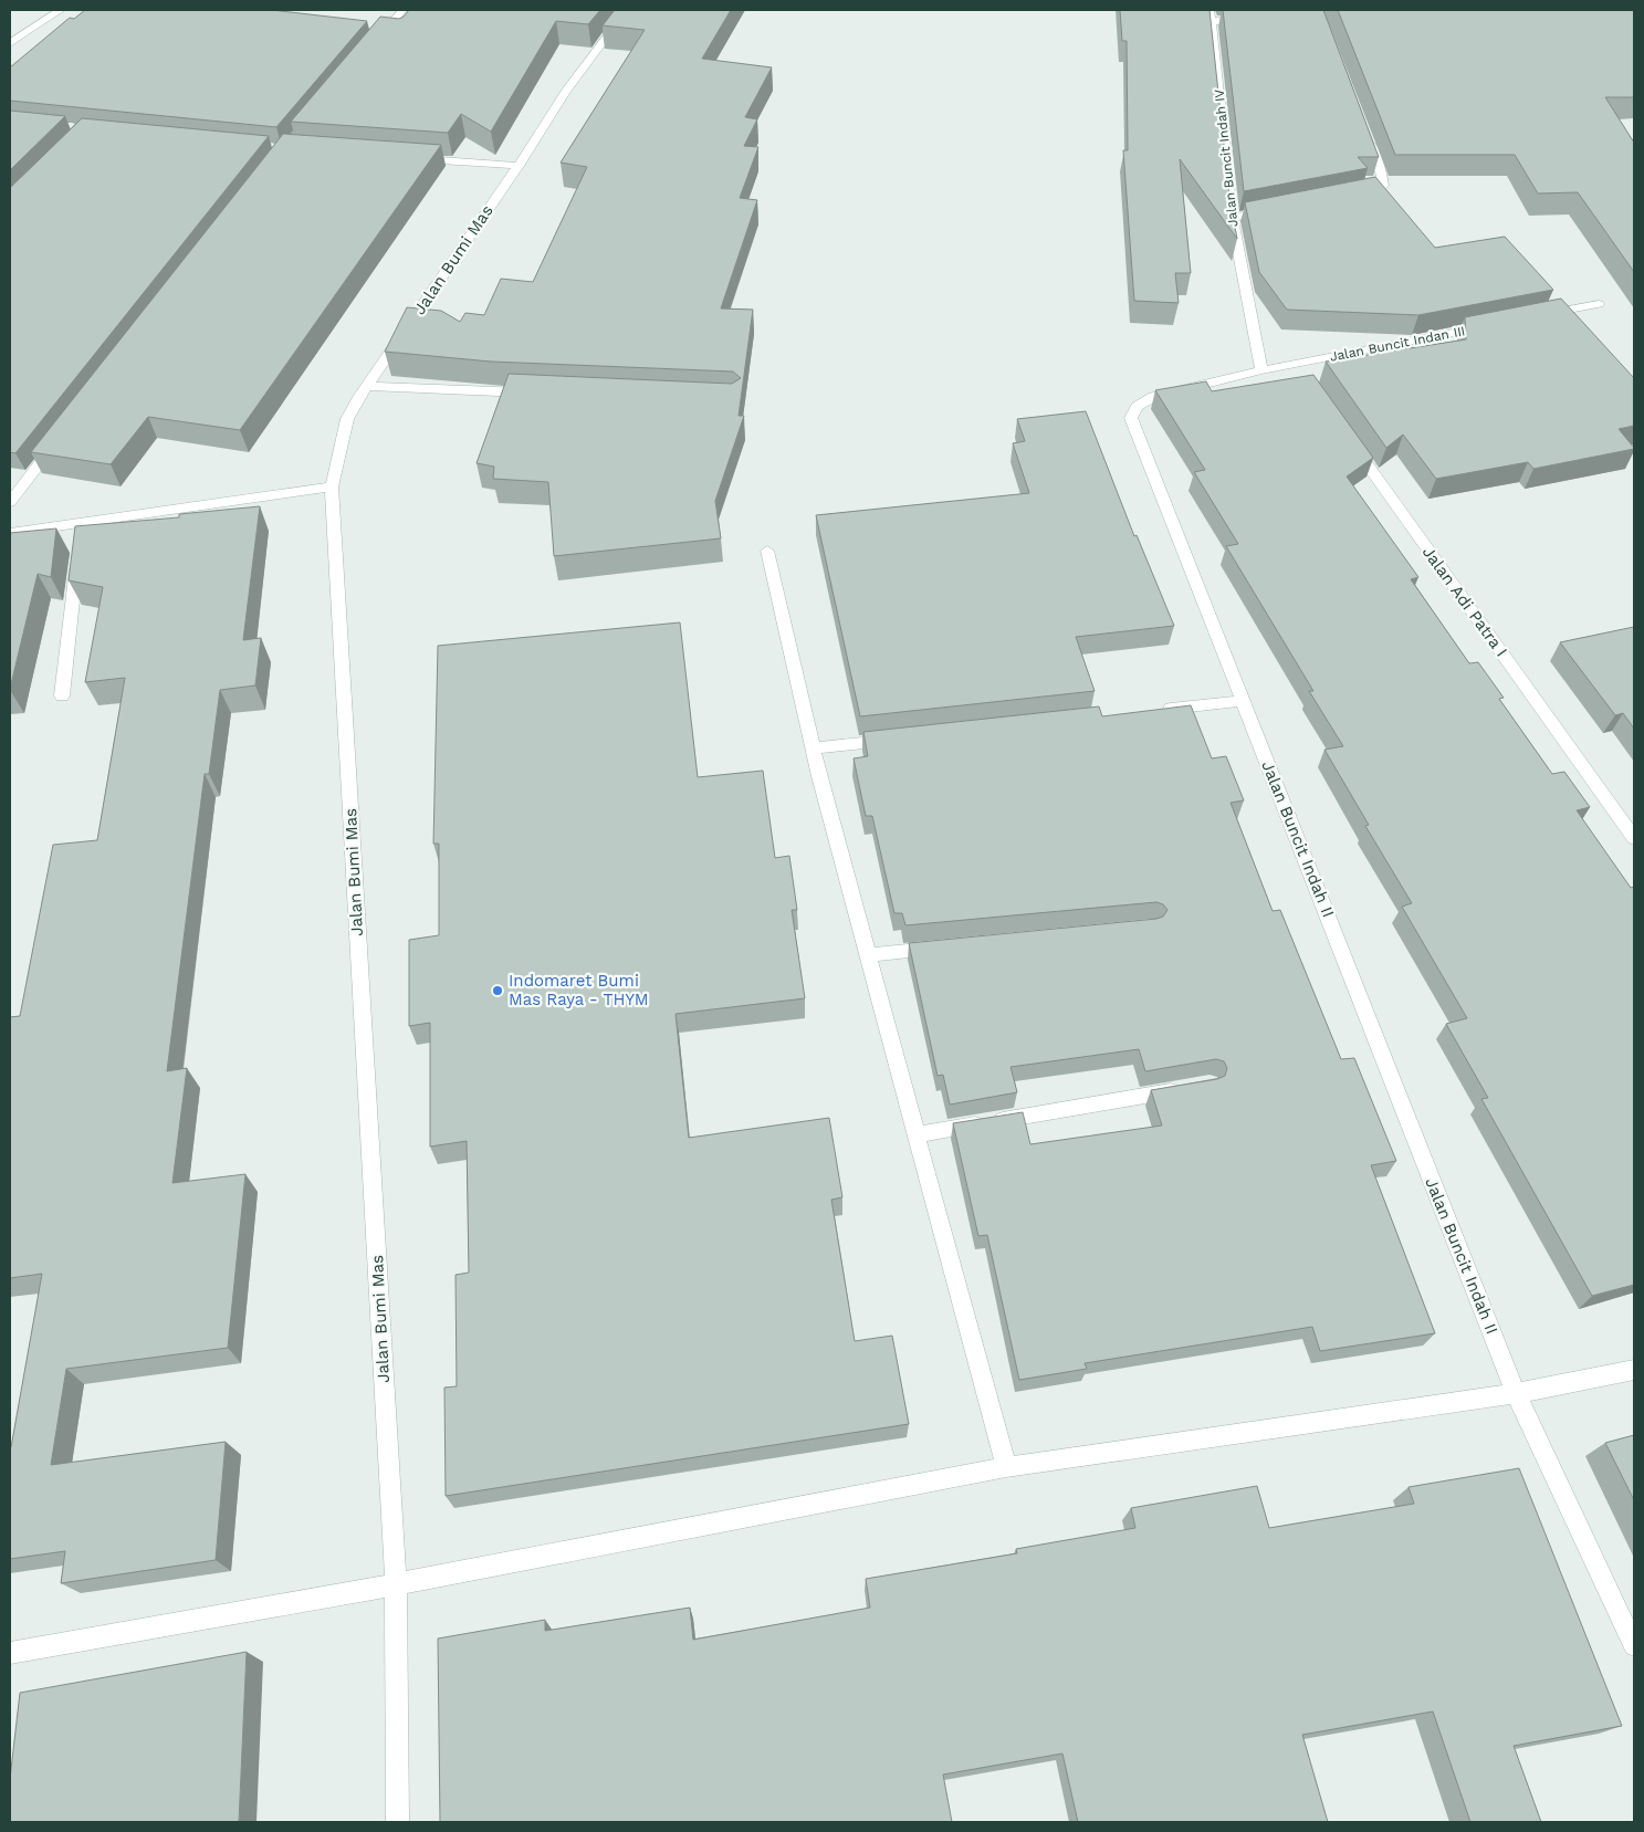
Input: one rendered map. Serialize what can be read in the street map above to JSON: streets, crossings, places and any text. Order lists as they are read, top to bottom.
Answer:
{
  "streets": {
    "street": [
      "Jalan Buncit Indah IV",
      "Jalan Bumi Mas",
      "Jalan Buncit Indan III",
      "Jalan Adi Patra I",
      "Jalan Buncit Indah II"
    ]
  },
  "crossings": [
    ["Jalan Buncit Indah IV", "Jalan Buncit Indan III"],
    ["Jalan Buncit Indah IV", "Jalan Buncit Indah II"],
    ["Jalan Buncit Indan III", "Jalan Buncit Indah II"]
  ],
  "places": ["Indomaret Bumi Mas Raya - THYM"]
}
